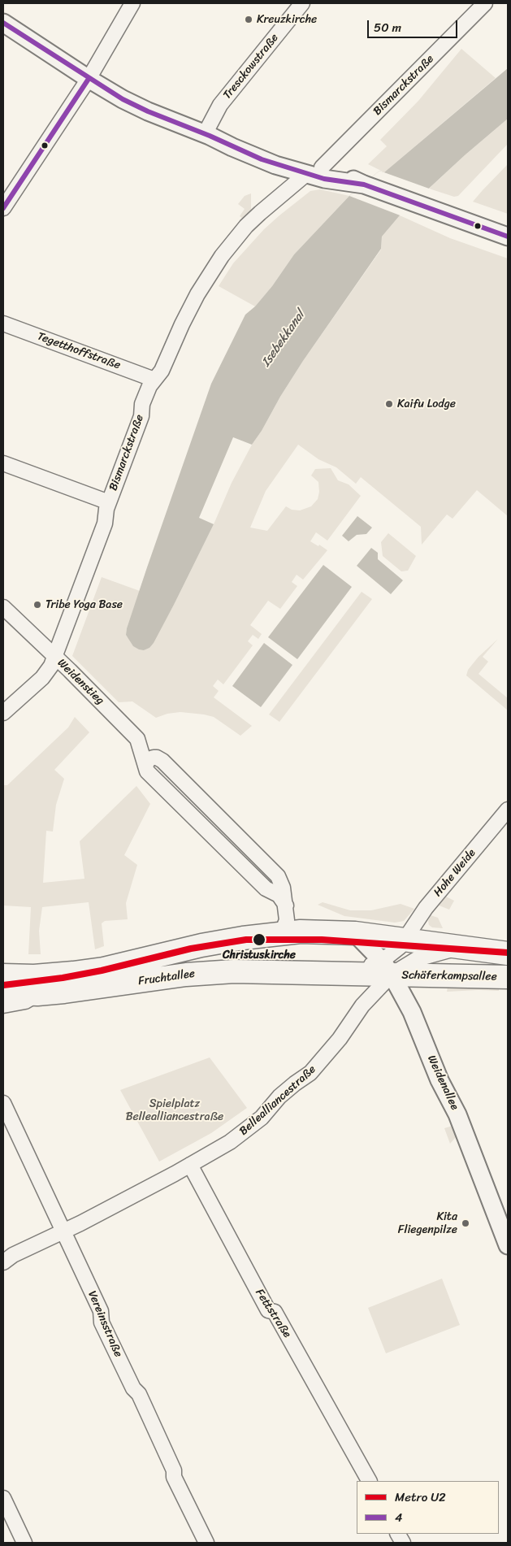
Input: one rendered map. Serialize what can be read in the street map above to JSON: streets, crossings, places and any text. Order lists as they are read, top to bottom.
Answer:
{
  "streets": {
    "main road": ["Schäferkampsallee", "Fruchtallee"],
    "street": [
      "Tresckowstraße",
      "Bismarckstraße",
      "Tegetthoffstraße",
      "Weidenstieg",
      "Hohe Weide",
      "Weidenallee",
      "Bellealliancestraße",
      "Fettstraße",
      "Vereinsstraße"
    ]
  },
  "crossings": [
    ["Bismarckstraße", "Tegetthoffstraße"],
    ["Bismarckstraße", "Weidenstieg"],
    ["Weidenstieg", "Fruchtallee"],
    ["Hohe Weide", "Fruchtallee"],
    ["Schäferkampsallee", "Fruchtallee"],
    ["Schäferkampsallee", "Weidenallee"],
    ["Schäferkampsallee", "Bellealliancestraße"],
    ["Fruchtallee", "Weidenallee"],
    ["Fruchtallee", "Bellealliancestraße"],
    ["Weidenallee", "Bellealliancestraße"],
    ["Bellealliancestraße", "Fettstraße"],
    ["Bellealliancestraße", "Vereinsstraße"]
  ],
  "water": ["Isebekkanal"],
  "parks": ["Spielplatz Bellealliancestraße"],
  "places": [
    "Kreuzkirche",
    "Kaifu Lodge",
    "Tribe Yoga Base",
    "Christuskirche",
    "Kita Fliegenpilze"
  ],
  "lines": ["transit line 4", "metro line U2"],
  "legend": ["Metro U2", "4"],
  "scale_bar": "50 m"
}
